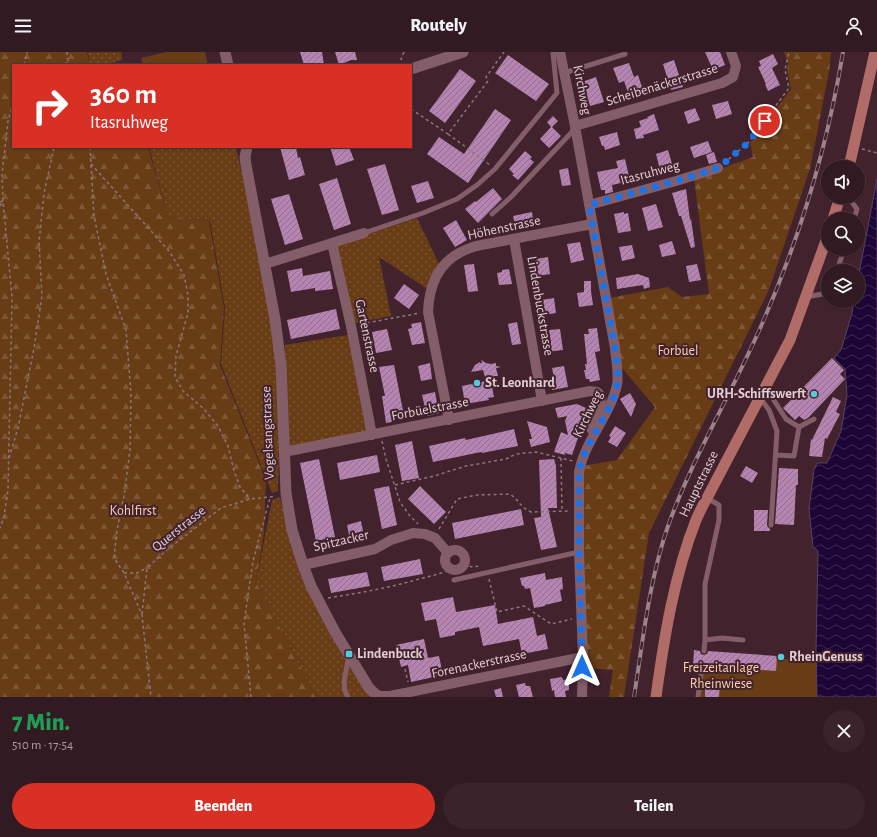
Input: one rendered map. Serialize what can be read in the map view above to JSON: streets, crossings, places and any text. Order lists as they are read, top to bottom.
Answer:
{
  "streets": {
    "main road": ["Hauptstrasse"],
    "street": [
      "Scheibenäckerstrasse",
      "Kirchweg",
      "Itasruhweg",
      "Höhenstrasse",
      "Lindenbuckstrasse",
      "Gartenstrasse",
      "Forbüelstrasse",
      "Vogelsangstrasse",
      "Spitzacker",
      "Forenackerstrasse"
    ],
    "path": ["Querstrasse"]
  },
  "crossings": [
    ["Scheibenäckerstrasse", "Kirchweg"],
    ["Kirchweg", "Itasruhweg"],
    ["Kirchweg", "Höhenstrasse"],
    ["Kirchweg", "Forbüelstrasse"],
    ["Kirchweg", "Forenackerstrasse"],
    ["Höhenstrasse", "Lindenbuckstrasse"],
    ["Höhenstrasse", "Forbüelstrasse"],
    ["Lindenbuckstrasse", "Forbüelstrasse"],
    ["Gartenstrasse", "Forbüelstrasse"],
    ["Forbüelstrasse", "Vogelsangstrasse"],
    ["Vogelsangstrasse", "Spitzacker"],
    ["Vogelsangstrasse", "Forenackerstrasse"]
  ],
  "parks": ["Forbüel", "Kohlfirst", "Freizeitanlage Rheinwiese"],
  "places": {
    "other": ["St. Leonhard", "URH-Schiffswerft", "RheinGenuss"],
    "transit": ["Lindenbuck"]
  },
  "page": {
    "header": "Routely",
    "turn": ["360 m", "Itasruhweg"],
    "heading": ["7 Min.", "510 m · 17:54"],
    "buttons": ["Beenden", "Teilen"]
  }
}
